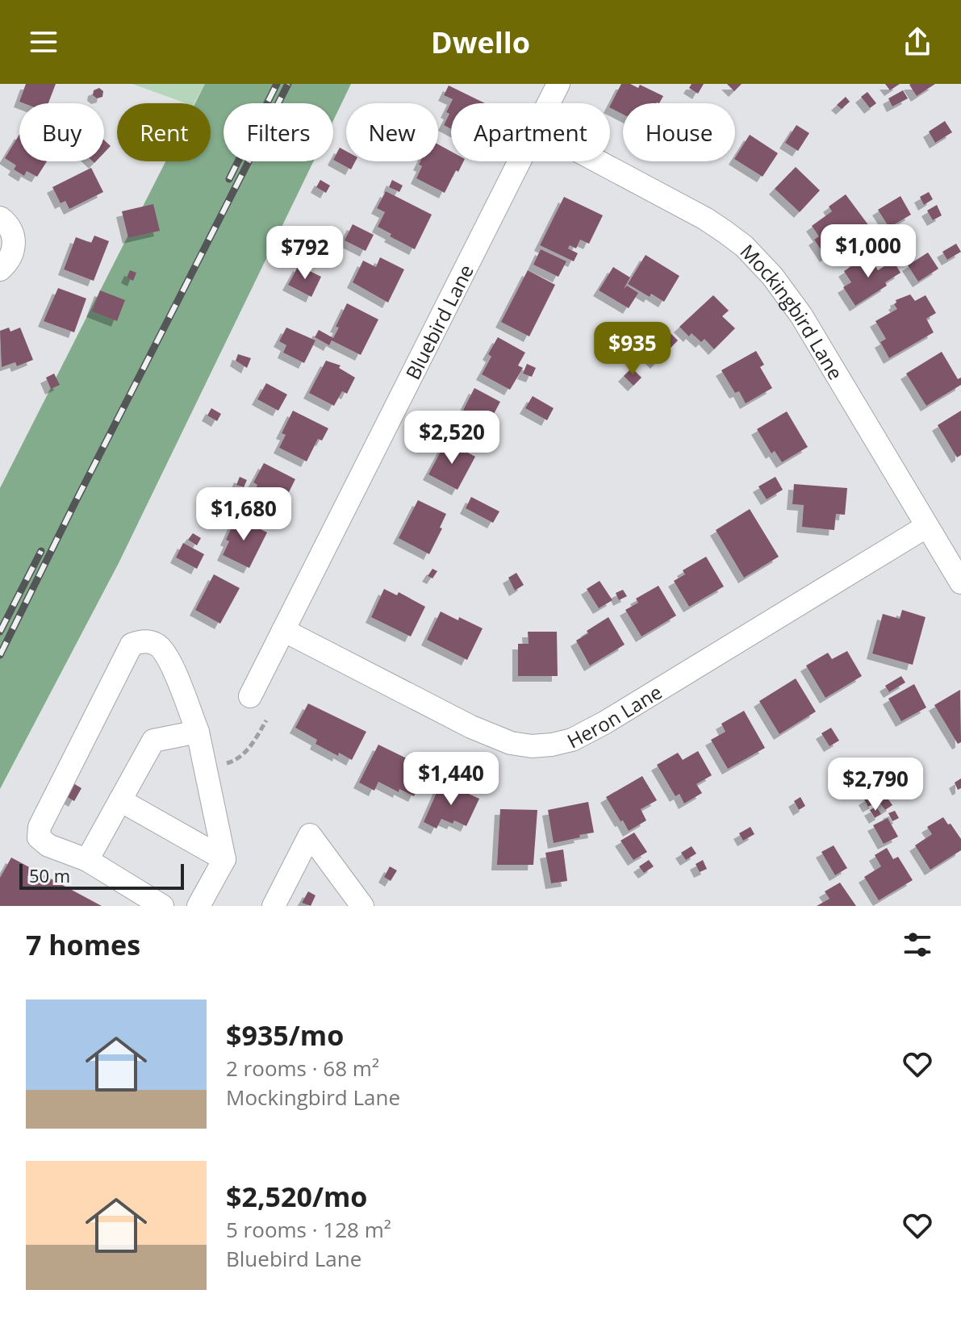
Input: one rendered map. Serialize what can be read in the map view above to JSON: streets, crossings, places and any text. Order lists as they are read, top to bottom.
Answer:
{
  "streets": {
    "street": ["Mockingbird Lane", "Bluebird Lane", "Heron Lane"]
  },
  "crossings": [
    ["Mockingbird Lane", "Heron Lane"],
    ["Bluebird Lane", "Heron Lane"]
  ],
  "scale_bar": "50 m",
  "page": {
    "header": "Dwello",
    "chip": [
      "Buy",
      "Rent",
      "Filters",
      "New",
      "Apartment",
      "House"
    ],
    "price": [
      "$1,000",
      "$792",
      "$935",
      "$2,520",
      "$1,680",
      "$1,440",
      "$2,790"
    ],
    "scale": "50 m",
    "heading": "7 homes",
    "list": [
      {
        "name": "$935/mo",
        "note": "2 rooms · 68 m² · Mockingbird Lane"
      },
      {
        "name": "$2,520/mo",
        "note": "5 rooms · 128 m² · Bluebird Lane"
      }
    ]
  }
}
